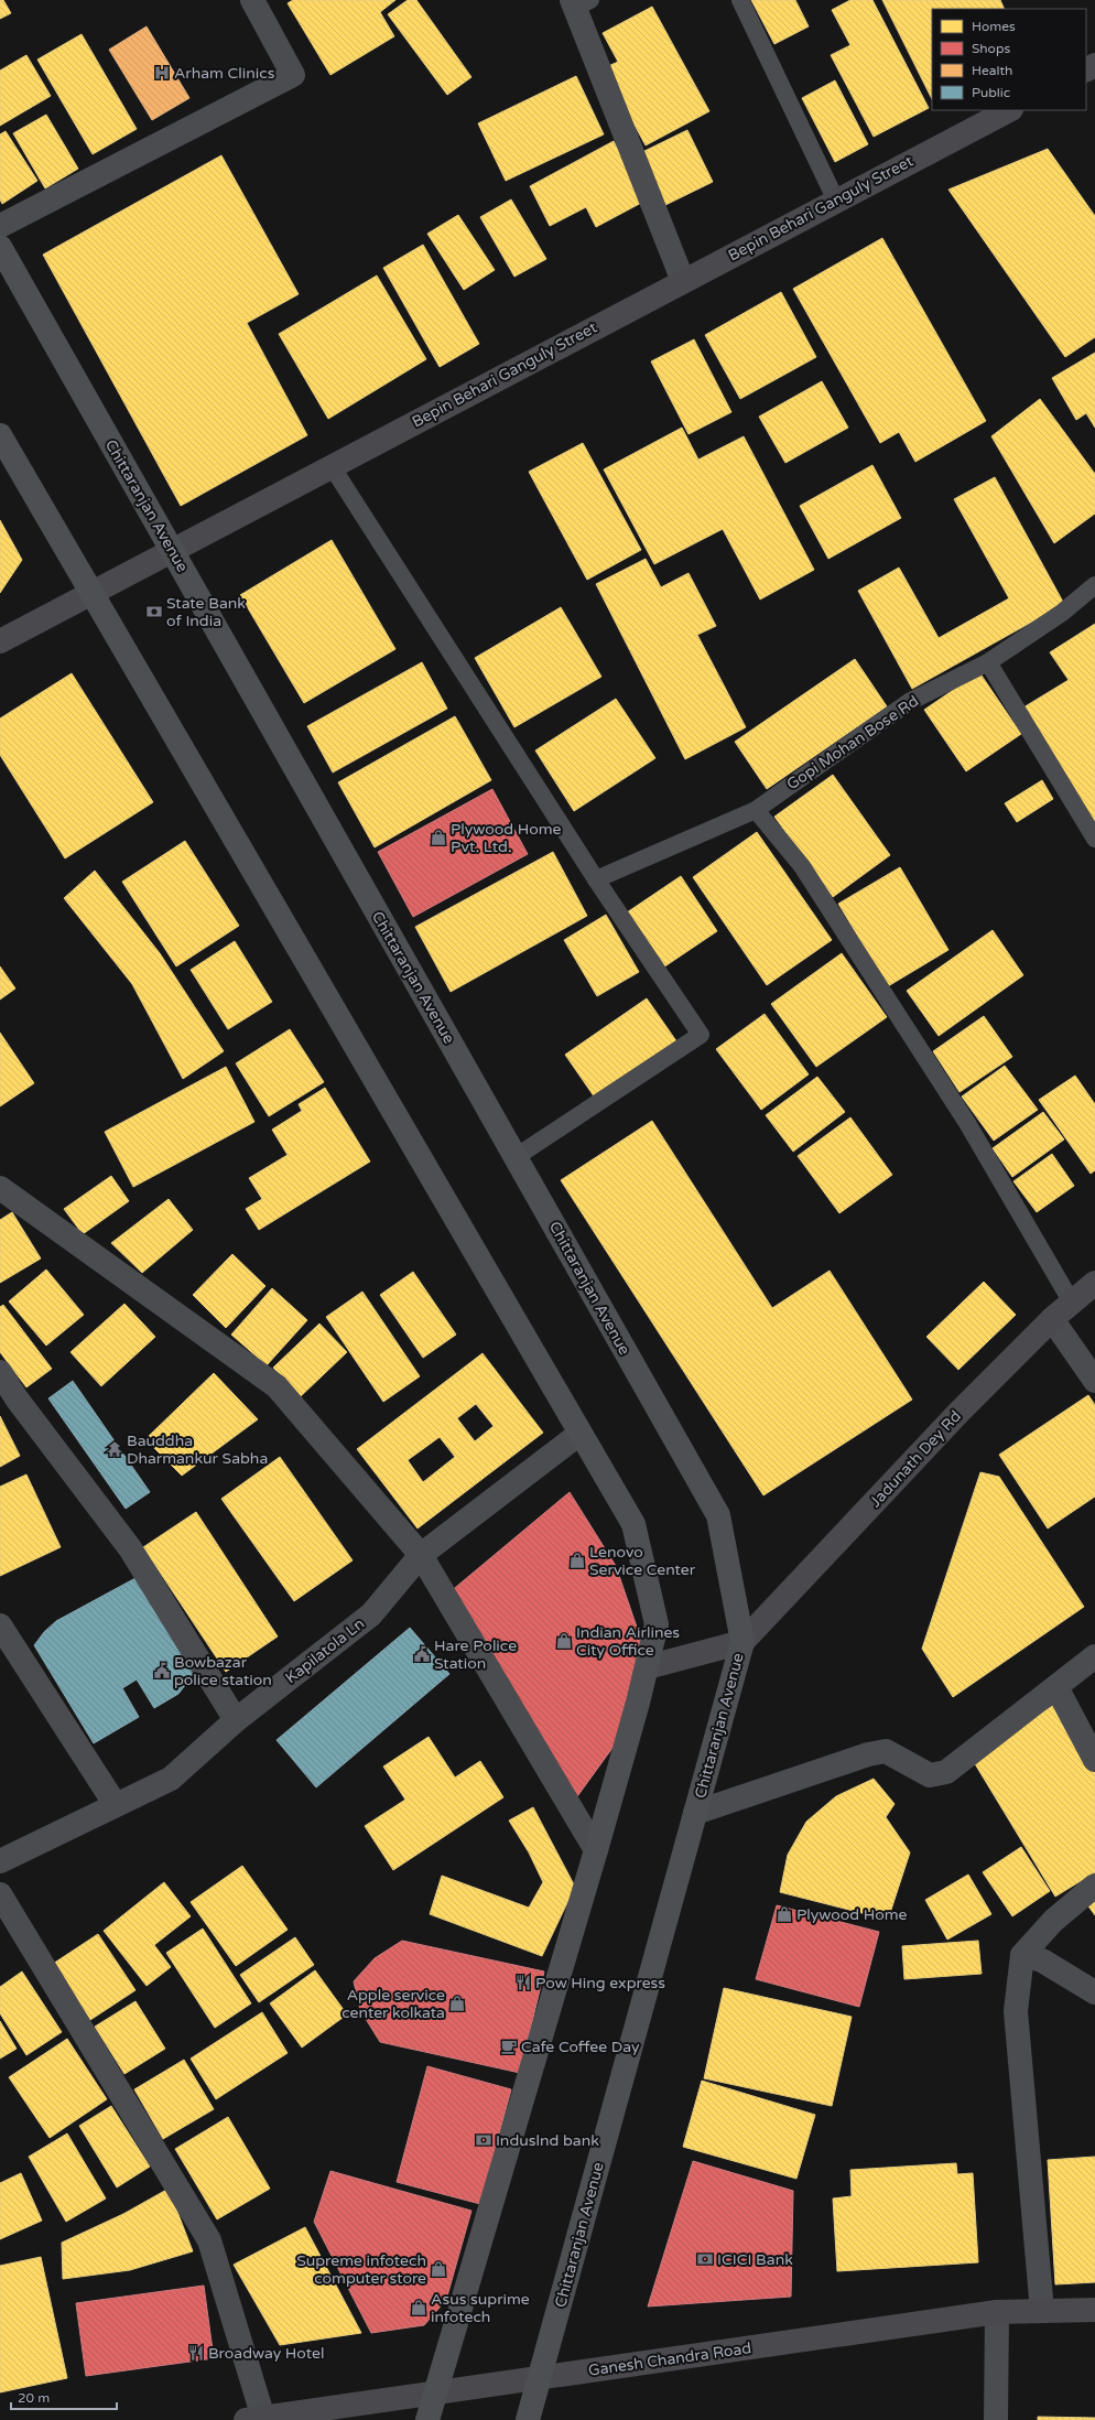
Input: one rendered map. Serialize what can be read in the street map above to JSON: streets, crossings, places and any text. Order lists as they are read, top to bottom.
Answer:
{
  "streets": {
    "main road": [
      "Bepin Behari Ganguly Street",
      "Chittaranjan Avenue",
      "Jadunath Dey Rd",
      "Ganesh Chandra Road"
    ],
    "street": ["Kapilatola Ln"],
    "lane": ["Gopi Mohan Bose Rd"]
  },
  "crossings": [
    ["Bepin Behari Ganguly Street", "Chittaranjan Avenue"],
    ["Chittaranjan Avenue", "Jadunath Dey Rd"],
    ["Chittaranjan Avenue", "Ganesh Chandra Road"]
  ],
  "places": {
    "hospital": ["Arham Clinics"],
    "bank": ["State Bank of India", "Induslnd bank", "ICICI Bank"],
    "shop": [
      "Plywood Home Pvt. Ltd.",
      "Lenovo Service Center",
      "Indian Airlines City Office",
      "Plywood Home",
      "Apple service center kolkata",
      "Supreme infotech computer store",
      "Asus suprime infotech"
    ],
    "temple": ["Bauddha Dharmankur Sabha"],
    "public building": ["Hare Police Station", "Bowbazar police station"],
    "restaurant": ["Pow Hing express", "Broadway Hotel"],
    "cafe": ["Cafe Coffee Day"]
  },
  "legend": [
    "Homes",
    "Shops",
    "Health",
    "Public"
  ],
  "scale_bar": "20 m"
}
